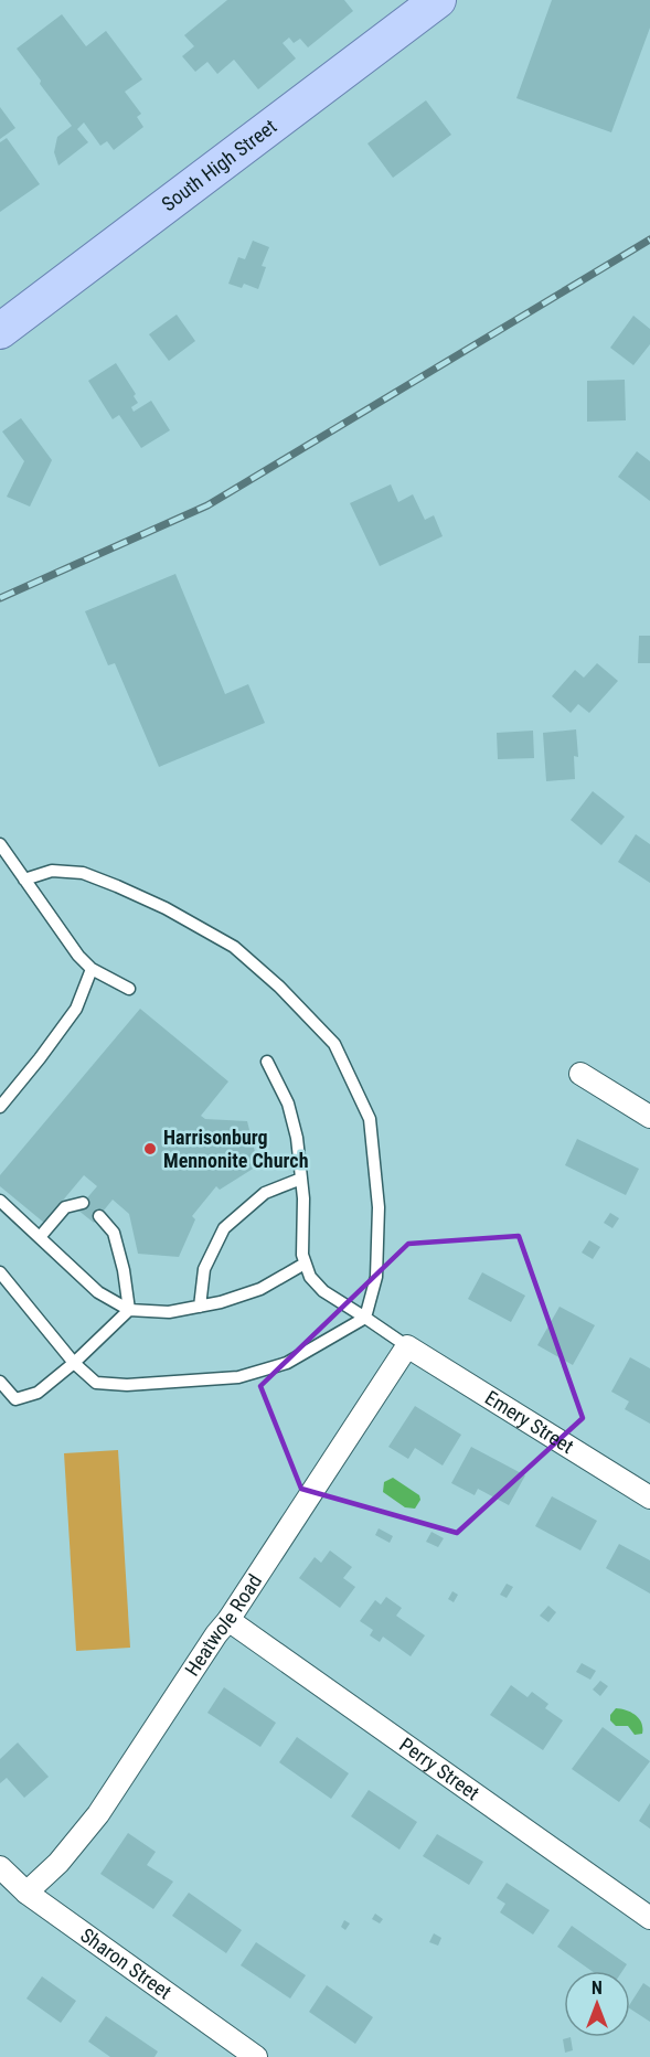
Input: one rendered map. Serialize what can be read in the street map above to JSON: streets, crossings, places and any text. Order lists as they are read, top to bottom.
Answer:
{
  "streets": {
    "main road": ["South High Street"],
    "street": [
      "Emery Street",
      "Heatwole Road",
      "Perry Street",
      "Sharon Street"
    ]
  },
  "crossings": [
    ["Emery Street", "Heatwole Road"],
    ["Heatwole Road", "Perry Street"],
    ["Heatwole Road", "Sharon Street"]
  ],
  "places": ["Harrisonburg Mennonite Church"],
  "north": "top"
}
